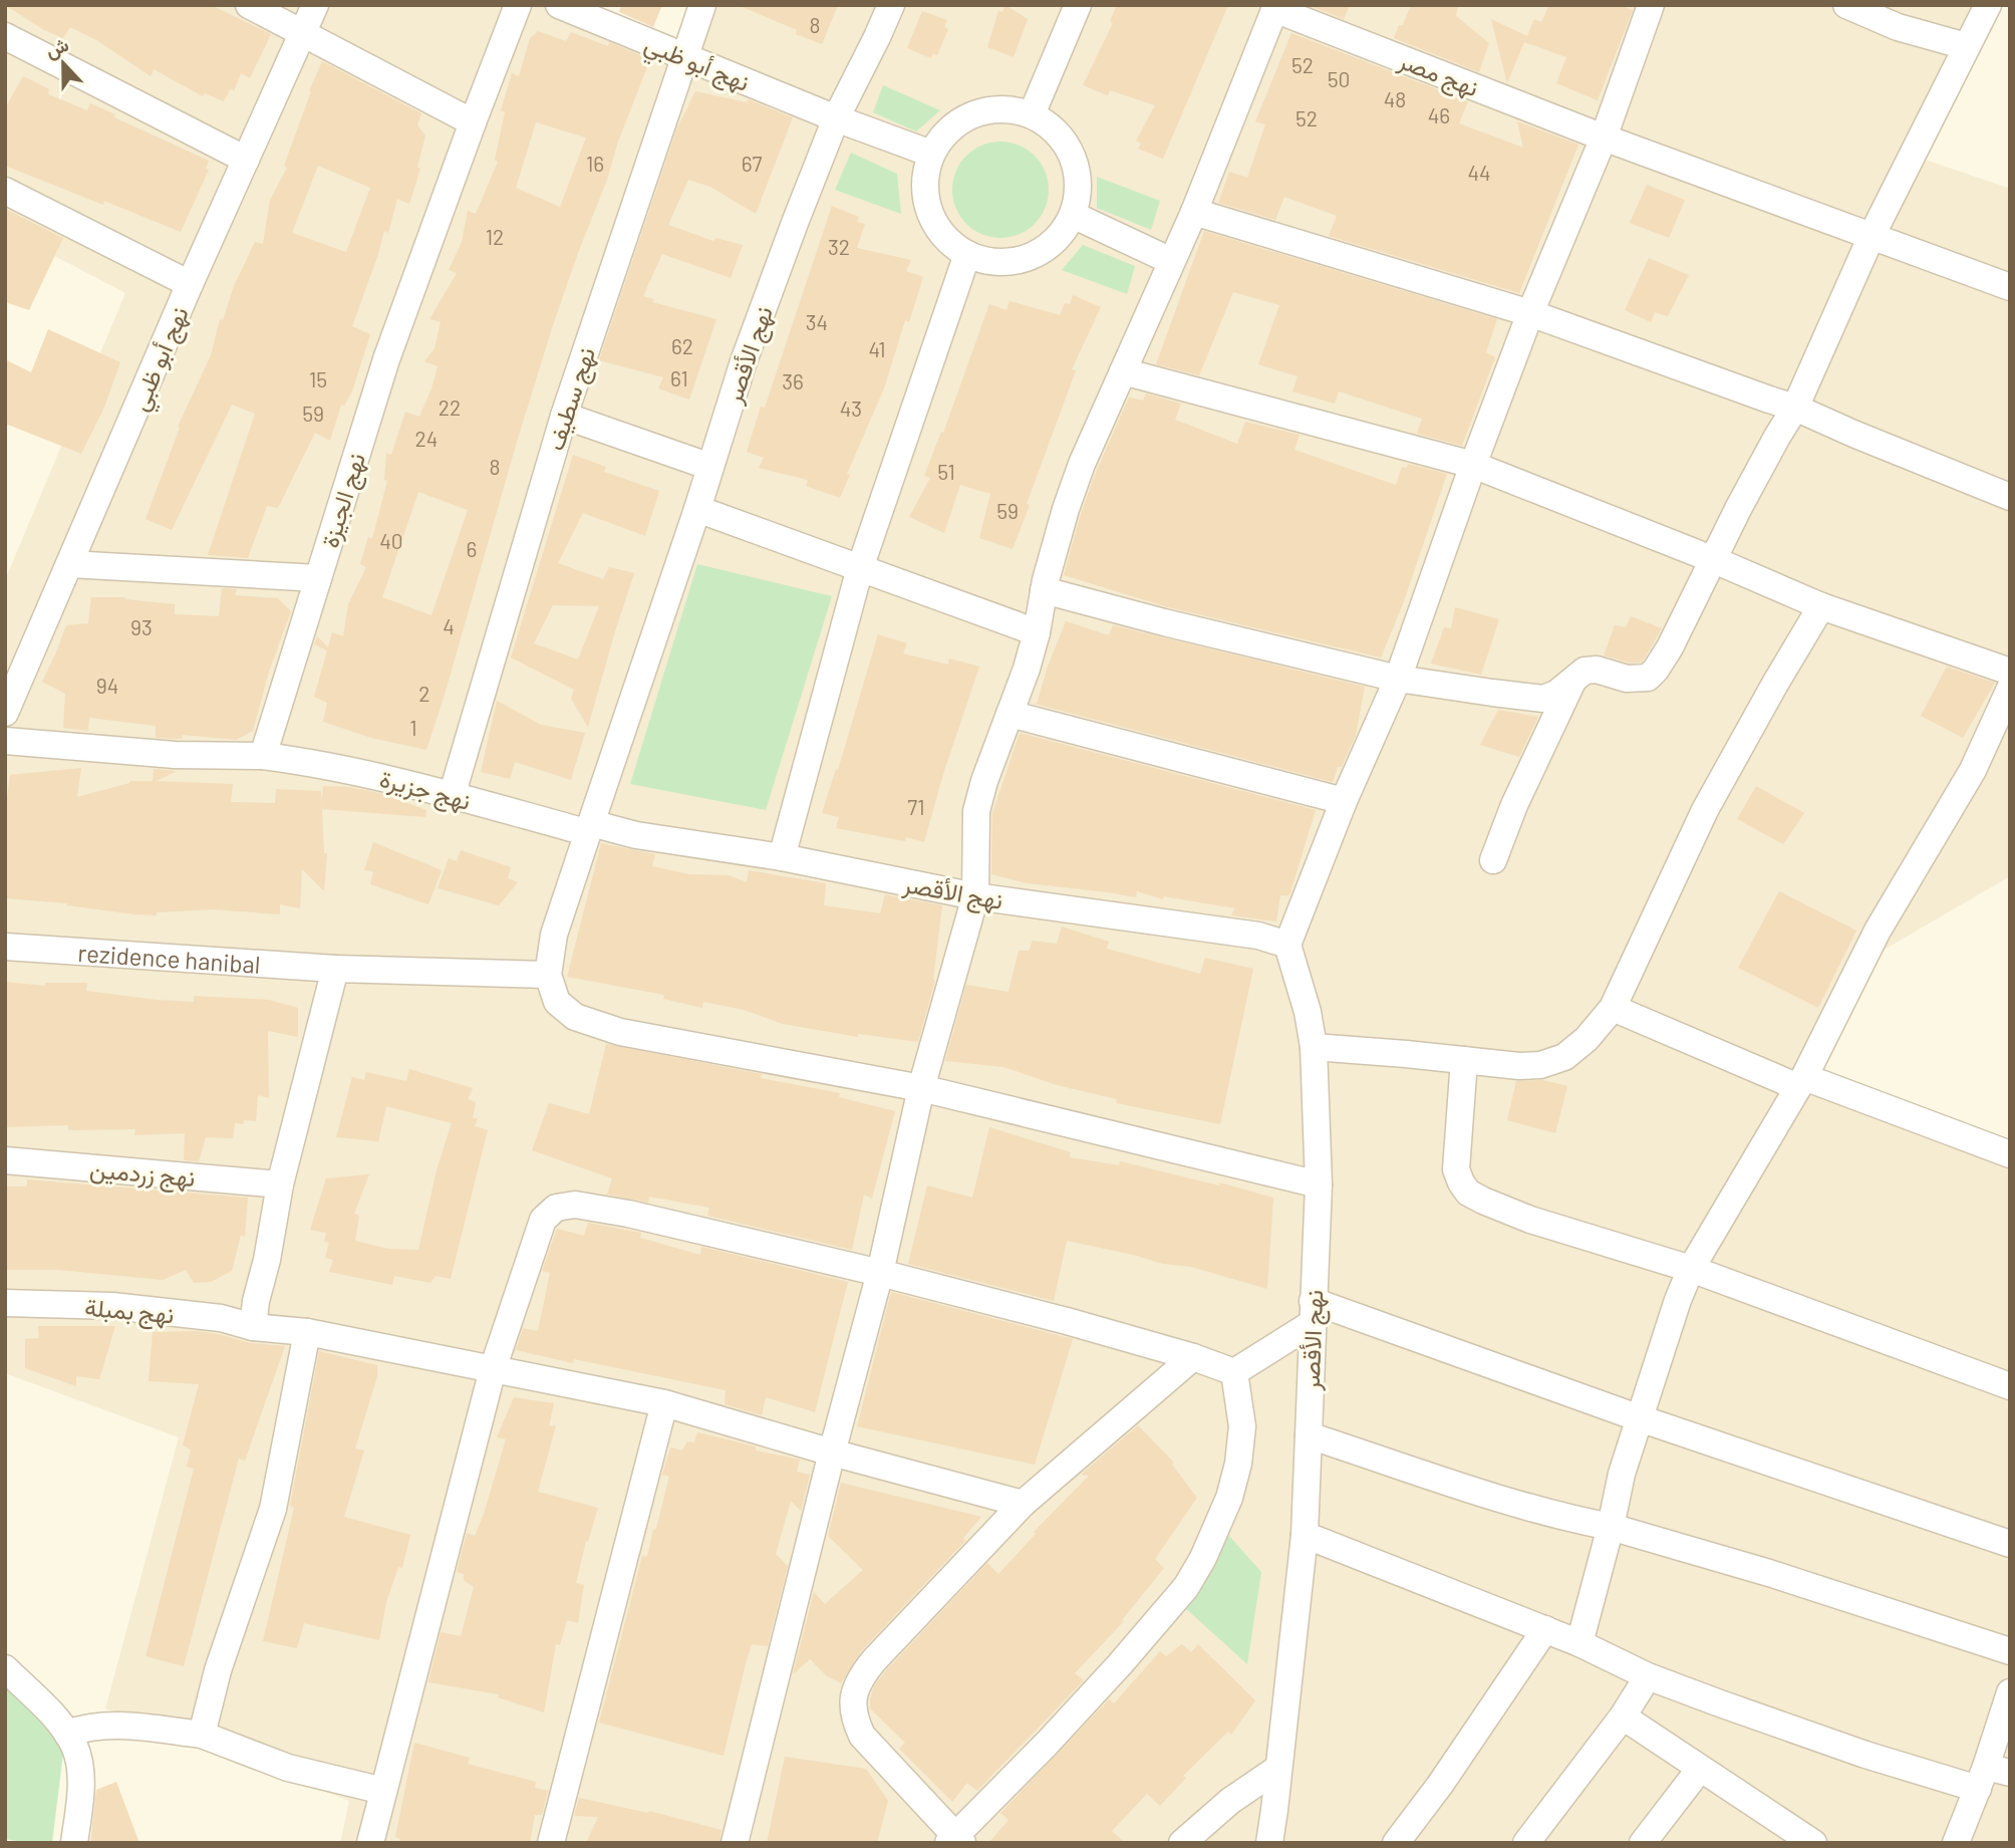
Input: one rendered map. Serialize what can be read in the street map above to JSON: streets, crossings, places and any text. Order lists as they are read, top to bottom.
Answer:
{
  "streets": {
    "street": [
      "نهج أبو ظبي",
      "نهج مصر",
      "نهج الأقصر",
      "نهج سطيف",
      "نهج الجيزة",
      "نهج جزيرة",
      "rezidence hanibal",
      "نهج زردمين",
      "نهج بمبلة"
    ]
  },
  "crossings": [
    ["نهج أبو ظبي", "نهج الأقصر"],
    ["نهج أبو ظبي", "نهج سطيف"],
    ["نهج الأقصر", "نهج جزيرة"],
    ["نهج سطيف", "نهج جزيرة"],
    ["نهج الجيزة", "نهج جزيرة"]
  ],
  "house_numbers": [
    "8",
    "52",
    "50",
    "48",
    "46",
    "52",
    "16",
    "67",
    "44",
    "12",
    "32",
    "34",
    "62",
    "41",
    "61",
    "15",
    "36",
    "22",
    "43",
    "59",
    "24",
    "8",
    "51",
    "59",
    "40",
    "6",
    "4",
    "93",
    "94",
    "2",
    "1",
    "71"
  ],
  "north": "top"
}
